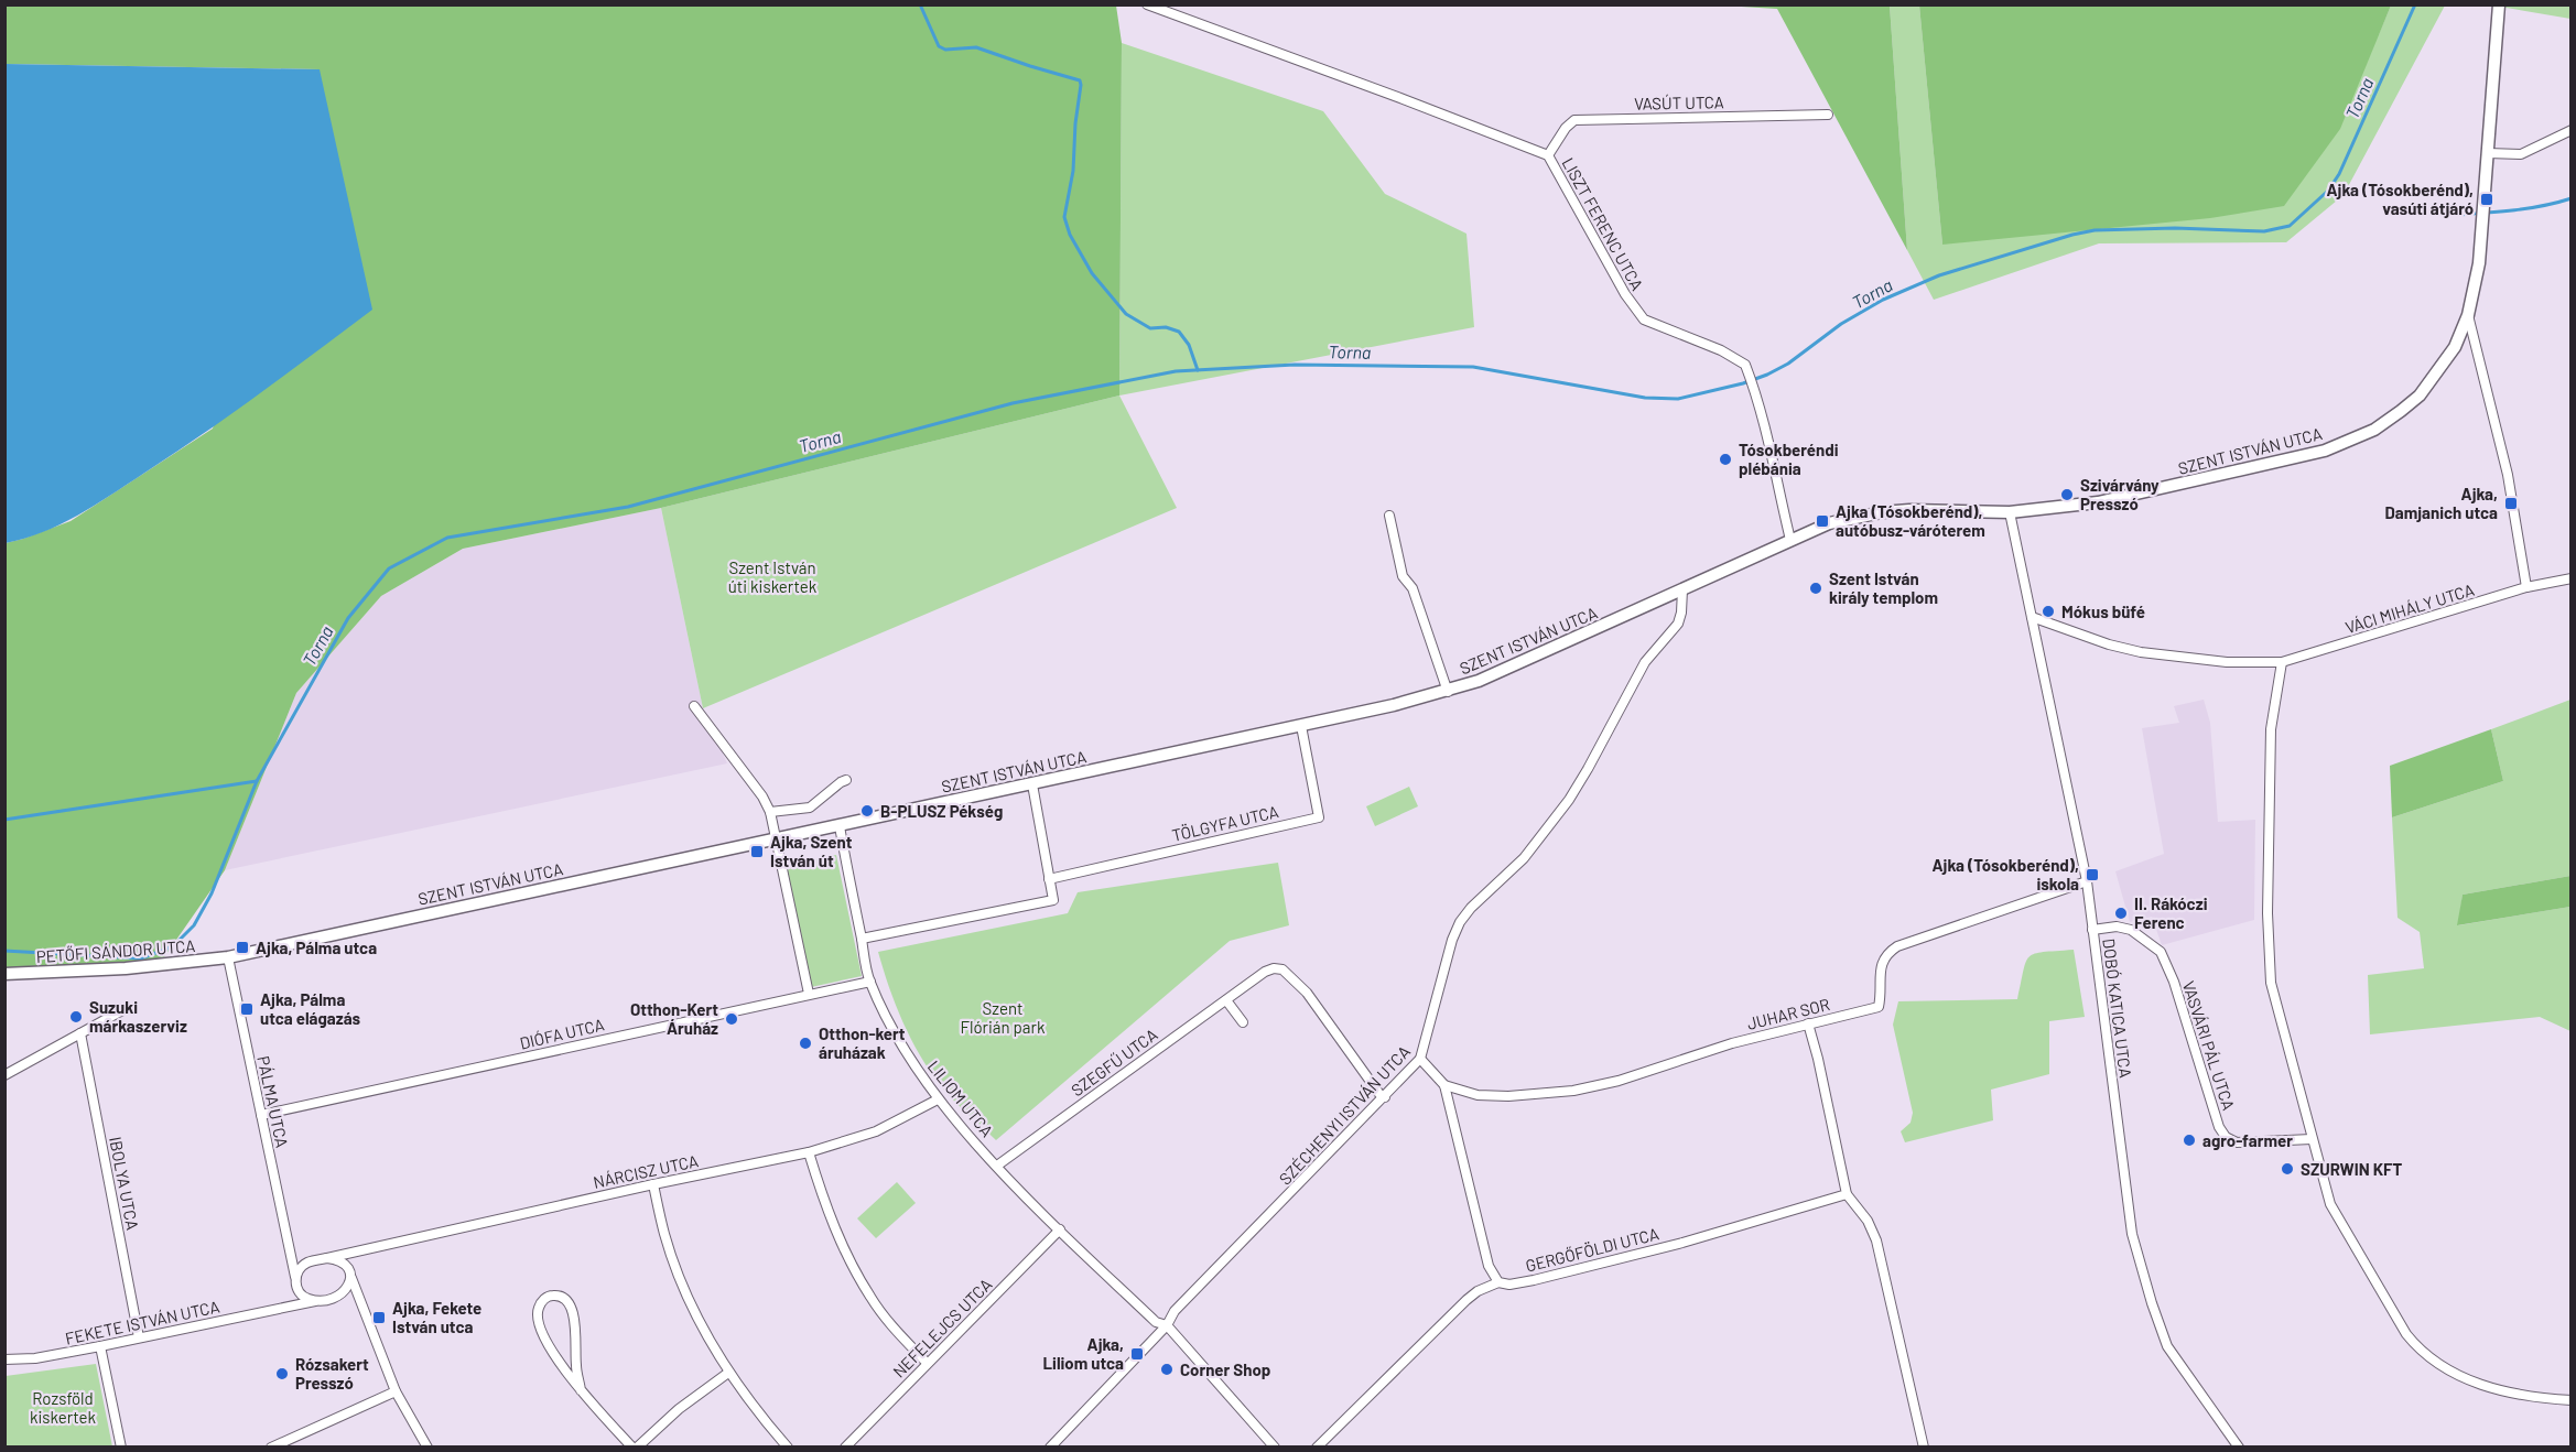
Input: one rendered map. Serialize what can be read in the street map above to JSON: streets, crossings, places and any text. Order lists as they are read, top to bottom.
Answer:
{
  "streets": {
    "main road": ["SZENT ISTVÁN UTCA", "PETŐFI SÁNDOR UTCA"],
    "street": [
      "VASÚT UTCA",
      "LISZT FERENC UTCA",
      "VÁCI MIHÁLY UTCA",
      "TÖLGYFA UTCA",
      "DOBÓ KATICA UTCA",
      "JUHAR SOR",
      "DIÓFA UTCA",
      "VASVÁRI PÁL UTCA",
      "SZEGFŰ UTCA",
      "LILIOM UTCA",
      "PÁLMA UTCA",
      "SZÉCHENYI ISTVÁN UTCA",
      "NÁRCISZ UTCA",
      "IBOLYA UTCA",
      "GERGŐFÖLDI UTCA",
      "FEKETE ISTVÁN UTCA",
      "NEFELEJCS UTCA"
    ]
  },
  "crossings": [
    ["VASÚT UTCA", "LISZT FERENC UTCA"],
    ["LISZT FERENC UTCA", "SZENT ISTVÁN UTCA"],
    ["SZENT ISTVÁN UTCA", "TÖLGYFA UTCA"],
    ["SZENT ISTVÁN UTCA", "PETŐFI SÁNDOR UTCA"],
    ["SZENT ISTVÁN UTCA", "DOBÓ KATICA UTCA"],
    ["SZENT ISTVÁN UTCA", "LILIOM UTCA"],
    ["SZENT ISTVÁN UTCA", "PÁLMA UTCA"],
    ["SZENT ISTVÁN UTCA", "SZÉCHENYI ISTVÁN UTCA"],
    ["VÁCI MIHÁLY UTCA", "DOBÓ KATICA UTCA"],
    ["PETŐFI SÁNDOR UTCA", "PÁLMA UTCA"],
    ["DOBÓ KATICA UTCA", "JUHAR SOR"],
    ["DOBÓ KATICA UTCA", "VASVÁRI PÁL UTCA"],
    ["DIÓFA UTCA", "LILIOM UTCA"],
    ["DIÓFA UTCA", "PÁLMA UTCA"],
    ["SZEGFŰ UTCA", "LILIOM UTCA"],
    ["SZEGFŰ UTCA", "SZÉCHENYI ISTVÁN UTCA"],
    ["LILIOM UTCA", "SZÉCHENYI ISTVÁN UTCA"],
    ["LILIOM UTCA", "NÁRCISZ UTCA"],
    ["LILIOM UTCA", "NEFELEJCS UTCA"],
    ["PÁLMA UTCA", "NÁRCISZ UTCA"],
    ["PÁLMA UTCA", "FEKETE ISTVÁN UTCA"],
    ["NÁRCISZ UTCA", "FEKETE ISTVÁN UTCA"],
    ["IBOLYA UTCA", "FEKETE ISTVÁN UTCA"]
  ],
  "water": ["Torna"],
  "parks": ["Szent István úti kiskertek", "Szent Flórián park", "Rozsföld kiskertek"],
  "places": {
    "transit": [
      "Ajka (Tósokberénd), vasúti átjáró",
      "Ajka, Damjanich utca",
      "Ajka (Tósokberénd), autóbusz-váróterem",
      "Ajka, Szent István út",
      "Ajka (Tósokberénd), iskola",
      "Ajka, Pálma utca",
      "Ajka, Pálma utca elágazás",
      "Ajka, Fekete István utca",
      "Ajka, Liliom utca"
    ],
    "other": [
      "Tósokberéndi plébánia",
      "Szivárvány Presszó",
      "Szent István király templom",
      "Mókus büfé",
      "B-PLUSZ Pékség",
      "II. Rákóczi Ferenc",
      "Suzuki márkaszerviz",
      "Otthon-Kert Áruház",
      "Otthon-kert áruházak",
      "agro-farmer",
      "SZURWIN KFT",
      "Corner Shop",
      "Rózsakert Presszó"
    ]
  }
}
